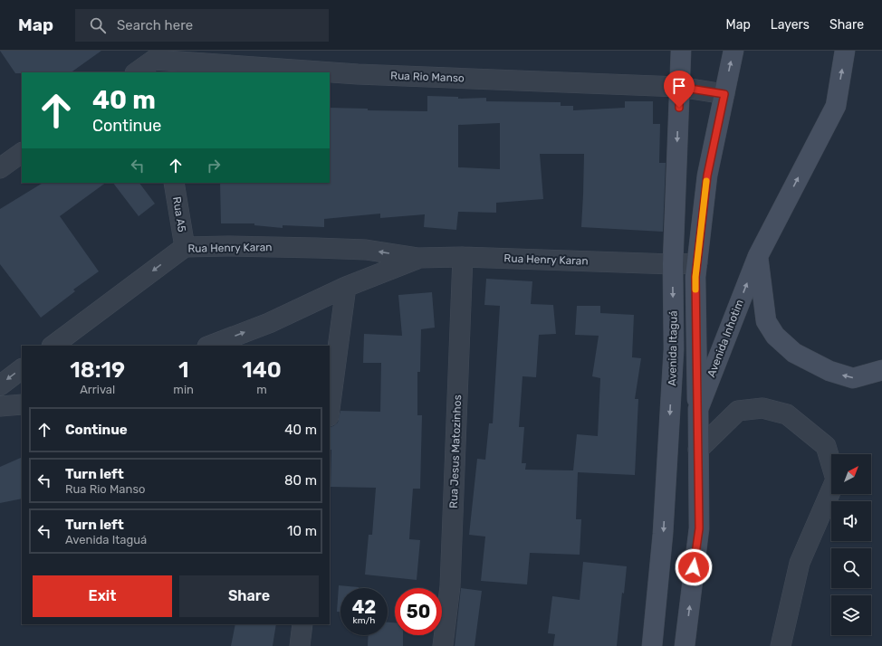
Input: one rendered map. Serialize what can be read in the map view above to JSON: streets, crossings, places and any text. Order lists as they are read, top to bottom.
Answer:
{
  "streets": {
    "main road": ["Avenida Inhotim", "Avenida Itaguá"],
    "street": [
      "Rua Rio Manso",
      "Rua A5",
      "Rua Henry Karan",
      "Rua Jesus Matozinhos"
    ]
  },
  "crossings": [
    ["Rua Rio Manso", "Avenida Itaguá"],
    ["Rua A5", "Rua Henry Karan"],
    ["Rua Henry Karan", "Avenida Itaguá"],
    ["Rua Henry Karan", "Rua Jesus Matozinhos"]
  ],
  "north": "top right",
  "page": {
    "header": "Map",
    "search": "Search here",
    "nav": ["Map", "Layers", "Share"],
    "turn": ["40 m", "Continue"],
    "eta": [
      "18:19",
      "Arrival",
      "1",
      "min",
      "140",
      "m"
    ],
    "list": [
      {
        "name": "Continue",
        "value": "40 m"
      },
      {
        "name": "Turn left",
        "note": "Rua Rio Manso",
        "value": "80 m"
      },
      {
        "name": "Turn left",
        "note": "Avenida Itaguá",
        "value": "10 m"
      }
    ],
    "buttons": ["Exit", "Share"],
    "speed": "42 km/h",
    "limit": "50"
  }
}
